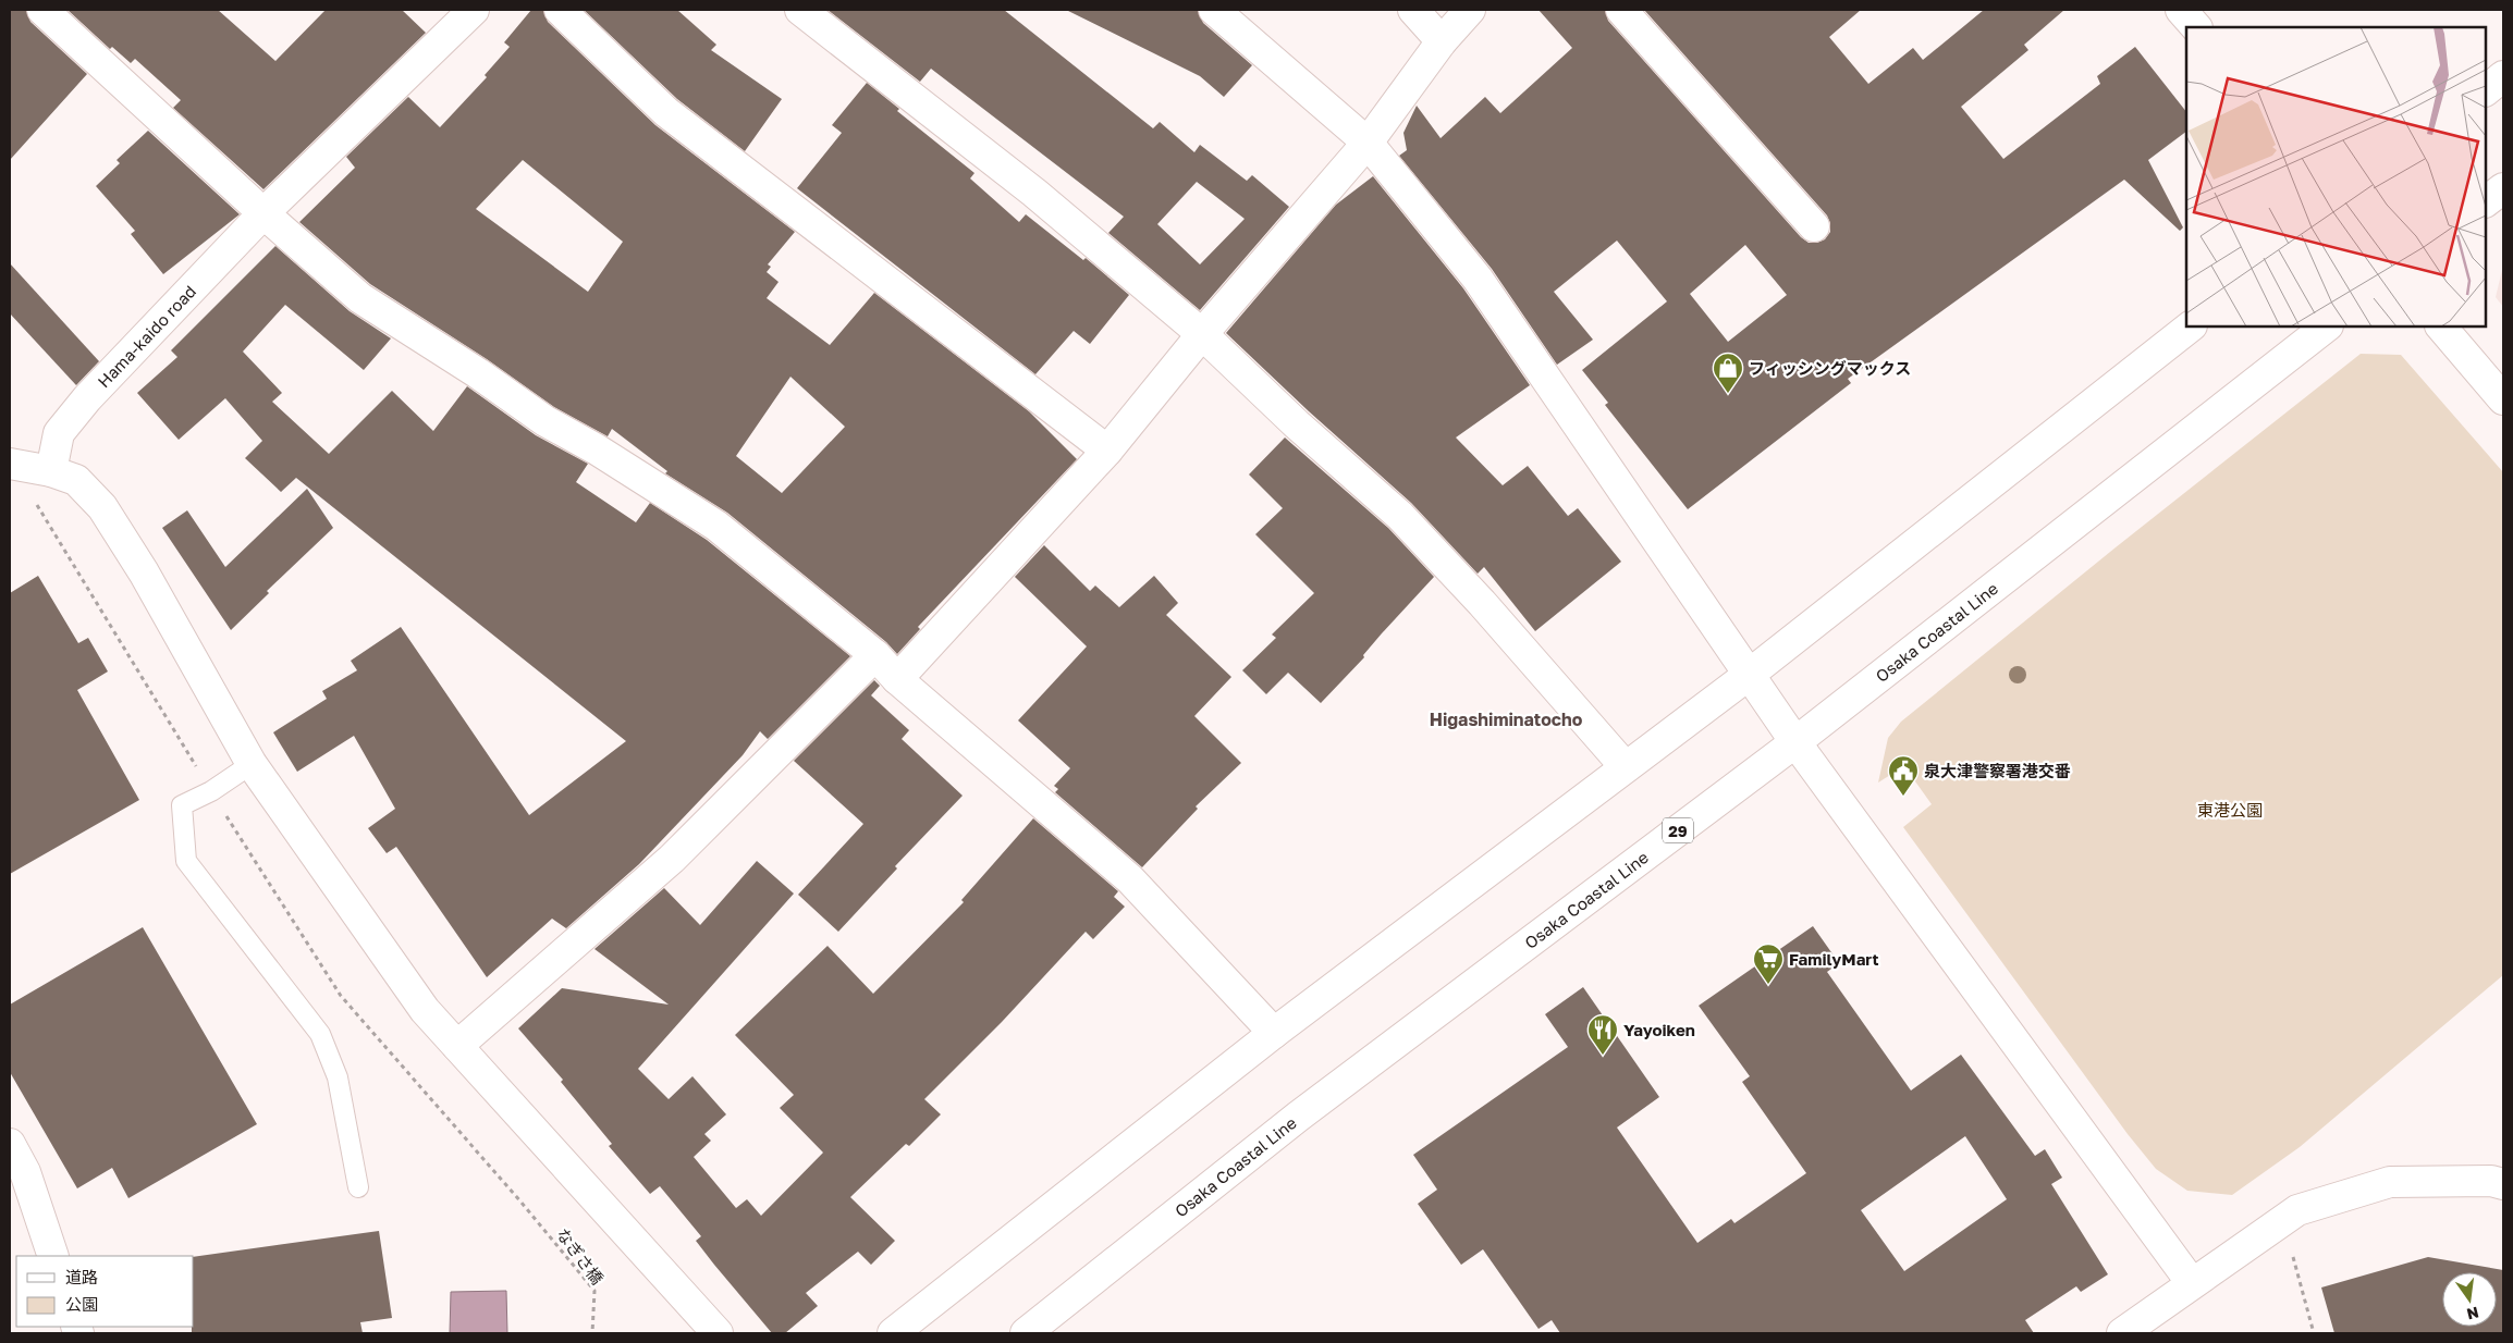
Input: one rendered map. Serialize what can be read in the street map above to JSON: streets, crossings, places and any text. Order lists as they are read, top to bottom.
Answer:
{
  "streets": {
    "street": ["Hama-kaido road", "Osaka Coastal Line", "29"],
    "path": ["なぎさ橋"]
  },
  "districts": ["Higashiminatocho"],
  "parks": ["東港公園"],
  "places": {
    "shop": ["フィッシングマックス"],
    "public building": ["泉大津警察署港交番"],
    "supermarket": ["FamilyMart"],
    "restaurant": ["Yayoiken"]
  },
  "legend": ["道路", "公園"],
  "north": "bottom"
}
